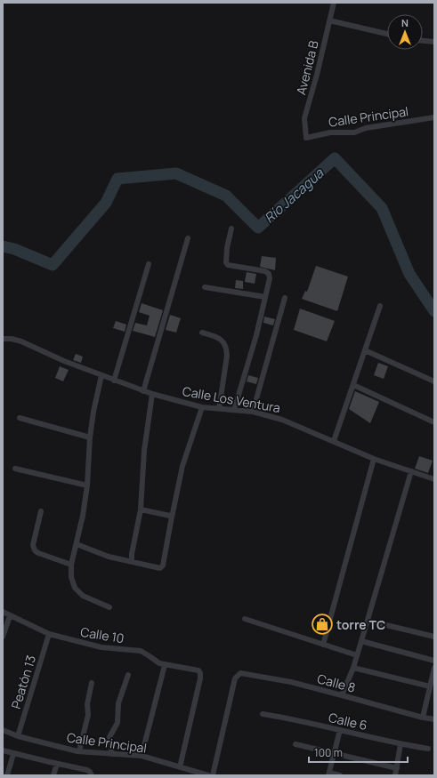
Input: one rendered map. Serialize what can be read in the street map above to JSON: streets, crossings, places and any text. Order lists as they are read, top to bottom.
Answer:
{
  "streets": {
    "street": [
      "Avenida B",
      "Calle Principal",
      "Calle Los Ventura",
      "Calle 10",
      "Peatón 13",
      "Calle 8",
      "Calle 6"
    ]
  },
  "crossings": [
    ["Avenida B", "Calle Principal"],
    ["Calle Principal", "Calle 10"],
    ["Calle Principal", "Peatón 13"],
    ["Calle 10", "Peatón 13"]
  ],
  "water": ["Río Jacagua"],
  "places": {
    "shop": ["torre TC"]
  },
  "scale_bar": "100 m",
  "north": "top"
}
